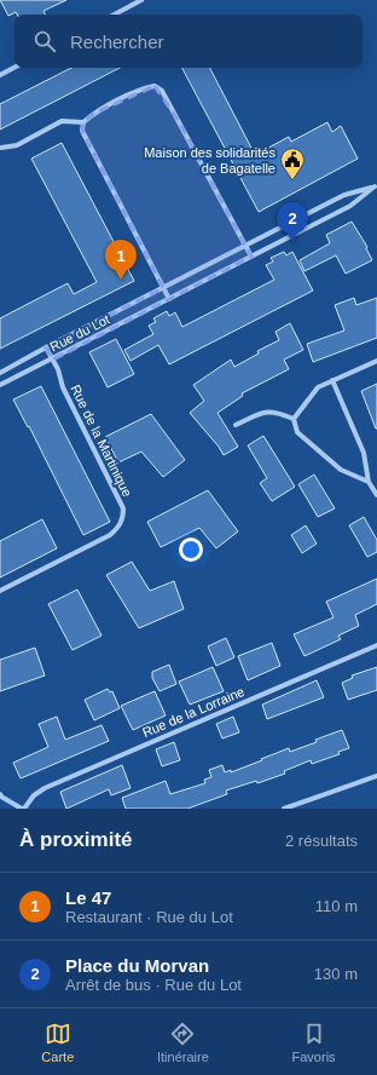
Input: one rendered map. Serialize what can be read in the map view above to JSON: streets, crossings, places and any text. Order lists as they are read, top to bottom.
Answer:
{
  "streets": {
    "street": ["Rue du Lot", "Rue de la Martinique", "Rue de la Lorraine"]
  },
  "crossings": [
    ["Rue du Lot", "Rue de la Martinique"]
  ],
  "places": {
    "public building": ["Maison des solidarités de Bagatelle"]
  },
  "page": {
    "search": "Rechercher",
    "pins": ["2", "1"],
    "heading": ["À proximité", "2 résultats"],
    "list": [
      {
        "mark": "1",
        "name": "Le 47",
        "note": "Restaurant · Rue du Lot",
        "value": "110 m"
      },
      {
        "mark": "2",
        "name": "Place du Morvan",
        "note": "Arrêt de bus · Rue du Lot",
        "value": "130 m"
      }
    ],
    "nav": ["Carte", "Itinéraire", "Favoris"]
  }
}
